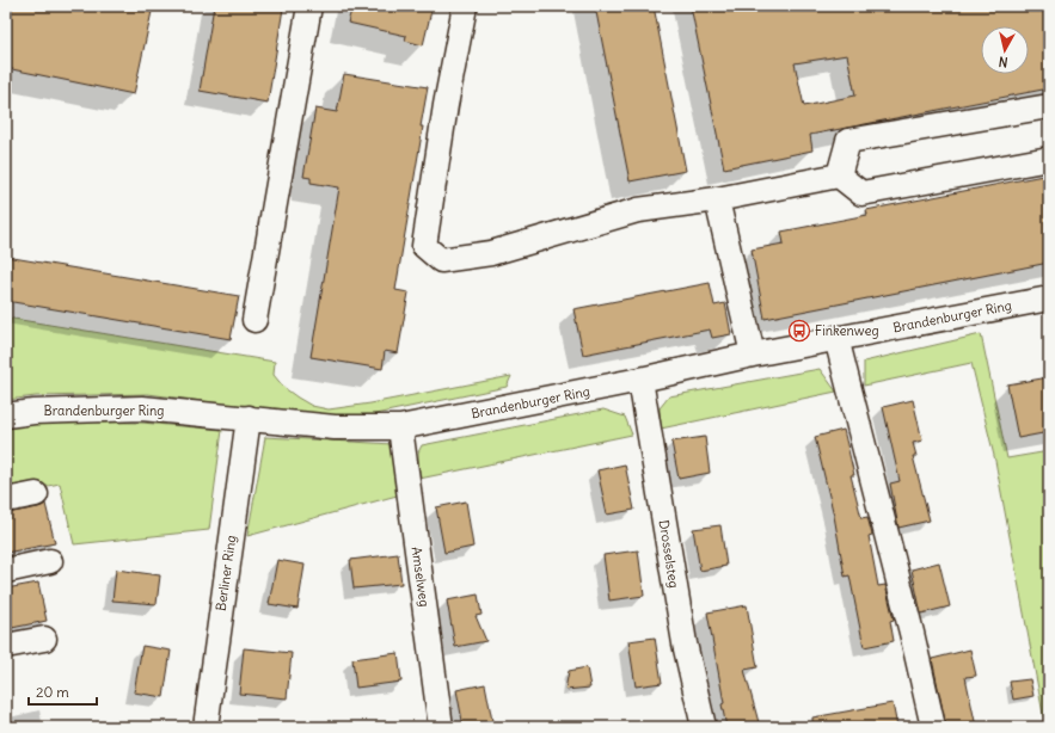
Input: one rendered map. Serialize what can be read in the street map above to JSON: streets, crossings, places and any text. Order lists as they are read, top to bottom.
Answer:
{
  "streets": {
    "street": [
      "Brandenburger Ring",
      "Drosselsteg",
      "Berliner Ring",
      "Amselweg"
    ]
  },
  "crossings": [
    ["Brandenburger Ring", "Drosselsteg"],
    ["Brandenburger Ring", "Berliner Ring"],
    ["Brandenburger Ring", "Amselweg"]
  ],
  "places": {
    "bus stop": ["Finkenweg"]
  },
  "scale_bar": "20 m",
  "north": "bottom"
}
